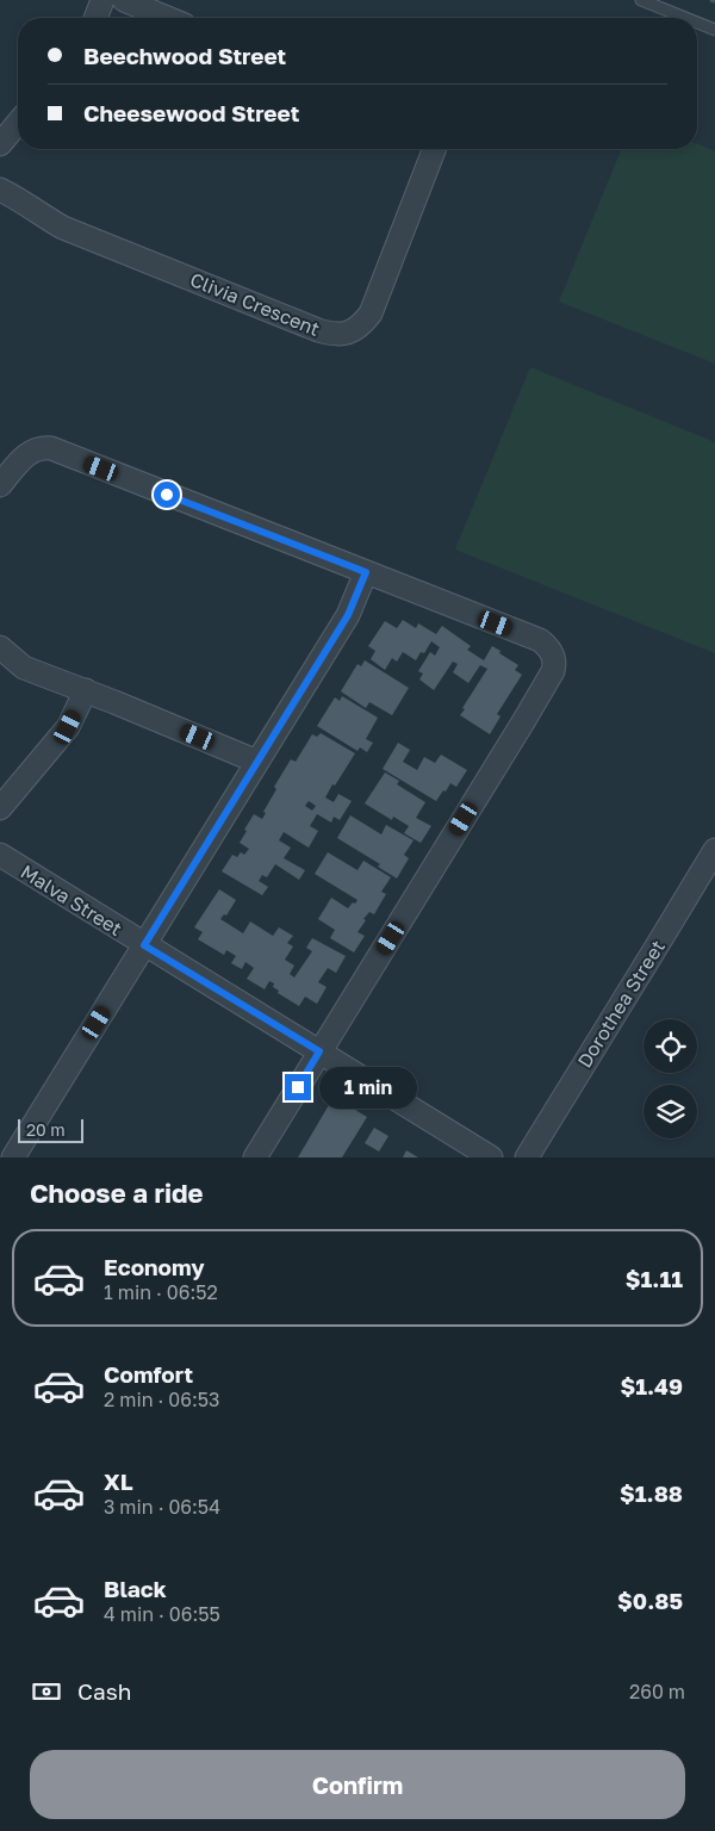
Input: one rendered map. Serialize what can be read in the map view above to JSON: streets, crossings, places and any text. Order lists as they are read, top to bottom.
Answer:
{
  "streets": {
    "street": ["Clivia Crescent", "Malva Street", "Dorothea Street"]
  },
  "scale_bar": "20 m",
  "page": {
    "banner": ["Beechwood Street", "Cheesewood Street"],
    "bubble": "1 min",
    "scale": "20 m",
    "heading": "Choose a ride",
    "list": [
      {
        "name": "Economy",
        "note": "1 min · 06:52",
        "value": "$1.11"
      },
      {
        "name": "Comfort",
        "note": "2 min · 06:53",
        "value": "$1.49"
      },
      {
        "name": "XL",
        "note": "3 min · 06:54",
        "value": "$1.88"
      },
      {
        "name": "Black",
        "note": "4 min · 06:55",
        "value": "$0.85"
      }
    ],
    "pay": ["Cash", "260 m"],
    "buttons": "Confirm"
  }
}
